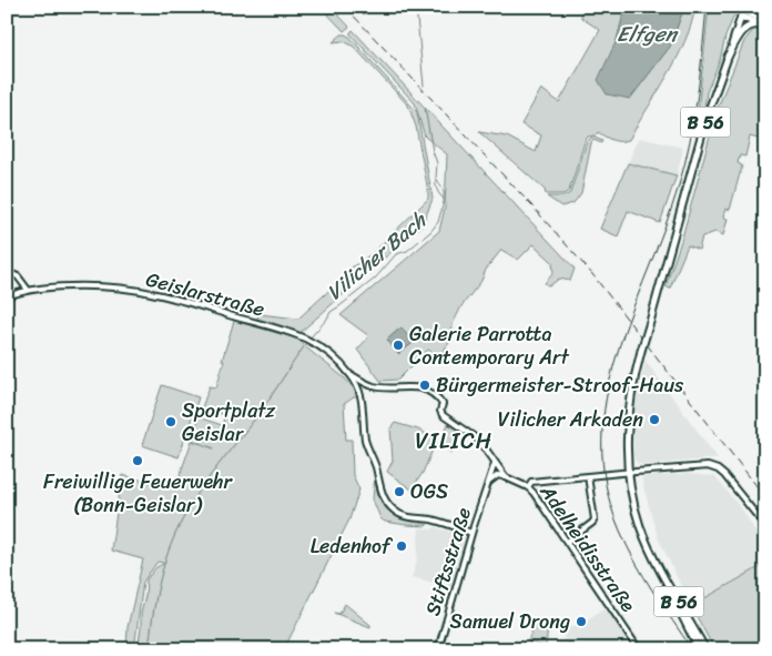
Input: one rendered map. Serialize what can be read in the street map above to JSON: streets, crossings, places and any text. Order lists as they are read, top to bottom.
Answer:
{
  "streets": {
    "main road": ["B 56"],
    "street": ["Geislarstraße", "Adelheidisstraße", "Stiftsstraße"]
  },
  "crossings": [
    ["Geislarstraße", "Adelheidisstraße"],
    ["Adelheidisstraße", "Stiftsstraße"]
  ],
  "districts": ["VILICH"],
  "water": ["Elfgen", "Vilicher Bach"],
  "places": [
    "Galerie Parrotta Contemporary Art",
    "Bürgermeister-Stroof-Haus",
    "Vilicher Arkaden",
    "Sportplatz Geislar",
    "Freiwillige Feuerwehr (Bonn-Geislar)",
    "OGS",
    "Ledenhof",
    "Samuel Drong"
  ]
}
